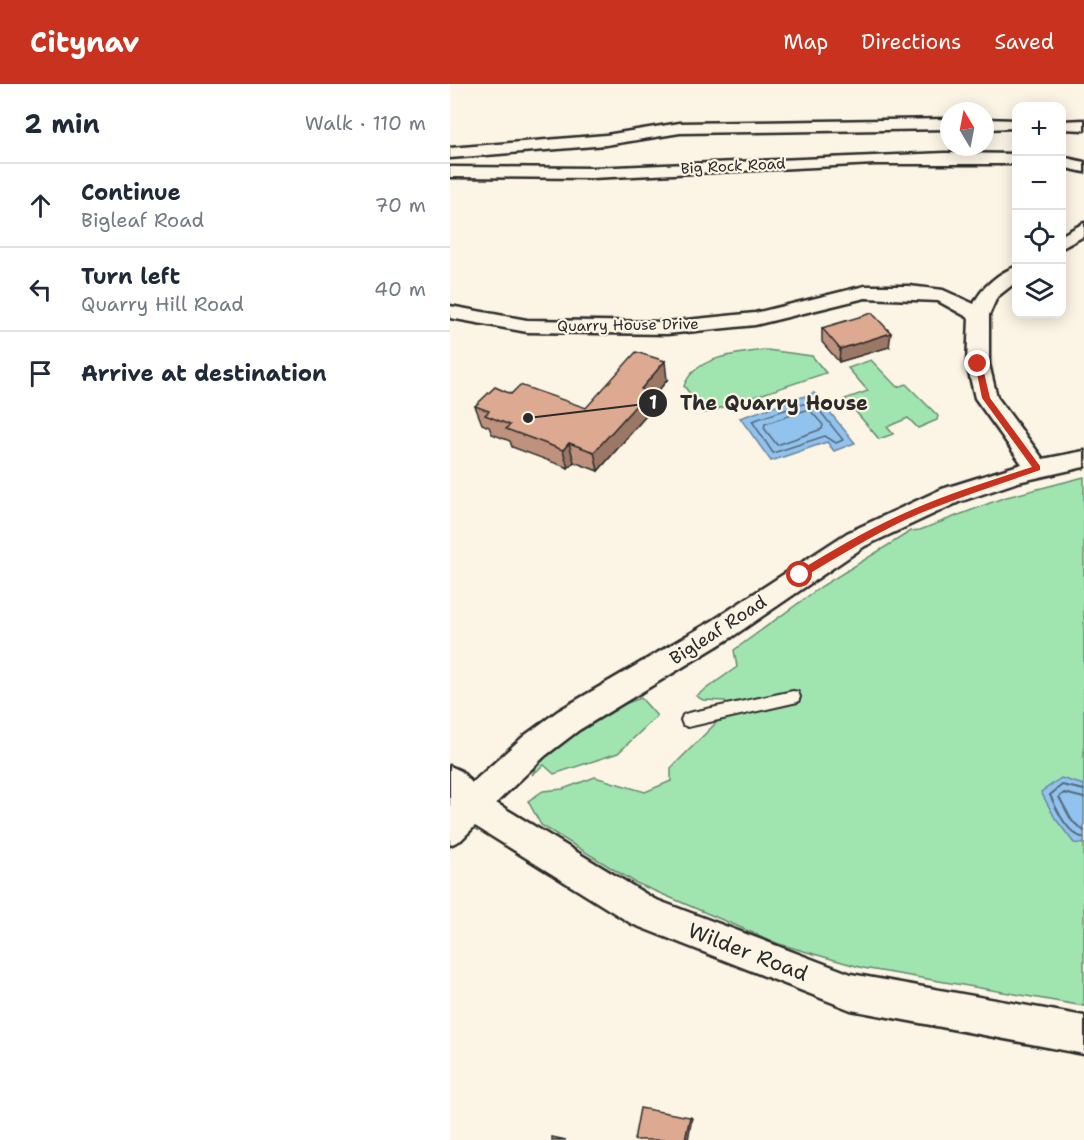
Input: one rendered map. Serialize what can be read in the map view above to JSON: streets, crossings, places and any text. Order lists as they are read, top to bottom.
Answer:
{
  "streets": {
    "street": [
      "Big Rock Road",
      "Quarry House Drive",
      "Bigleaf Road",
      "Wilder Road"
    ]
  },
  "crossings": [
    ["Bigleaf Road", "Wilder Road"]
  ],
  "places": ["The Quarry House"],
  "north": "top",
  "page": {
    "header": "Citynav",
    "nav": ["Map", "Directions", "Saved"],
    "heading": ["2 min", "Walk · 110 m"],
    "map_buttons": ["+", "−"],
    "list": [
      ["Continue", "Bigleaf Road", "70 m"],
      ["Turn left", "Quarry Hill Road", "40 m"],
      "Arrive at destination"
    ]
  }
}
